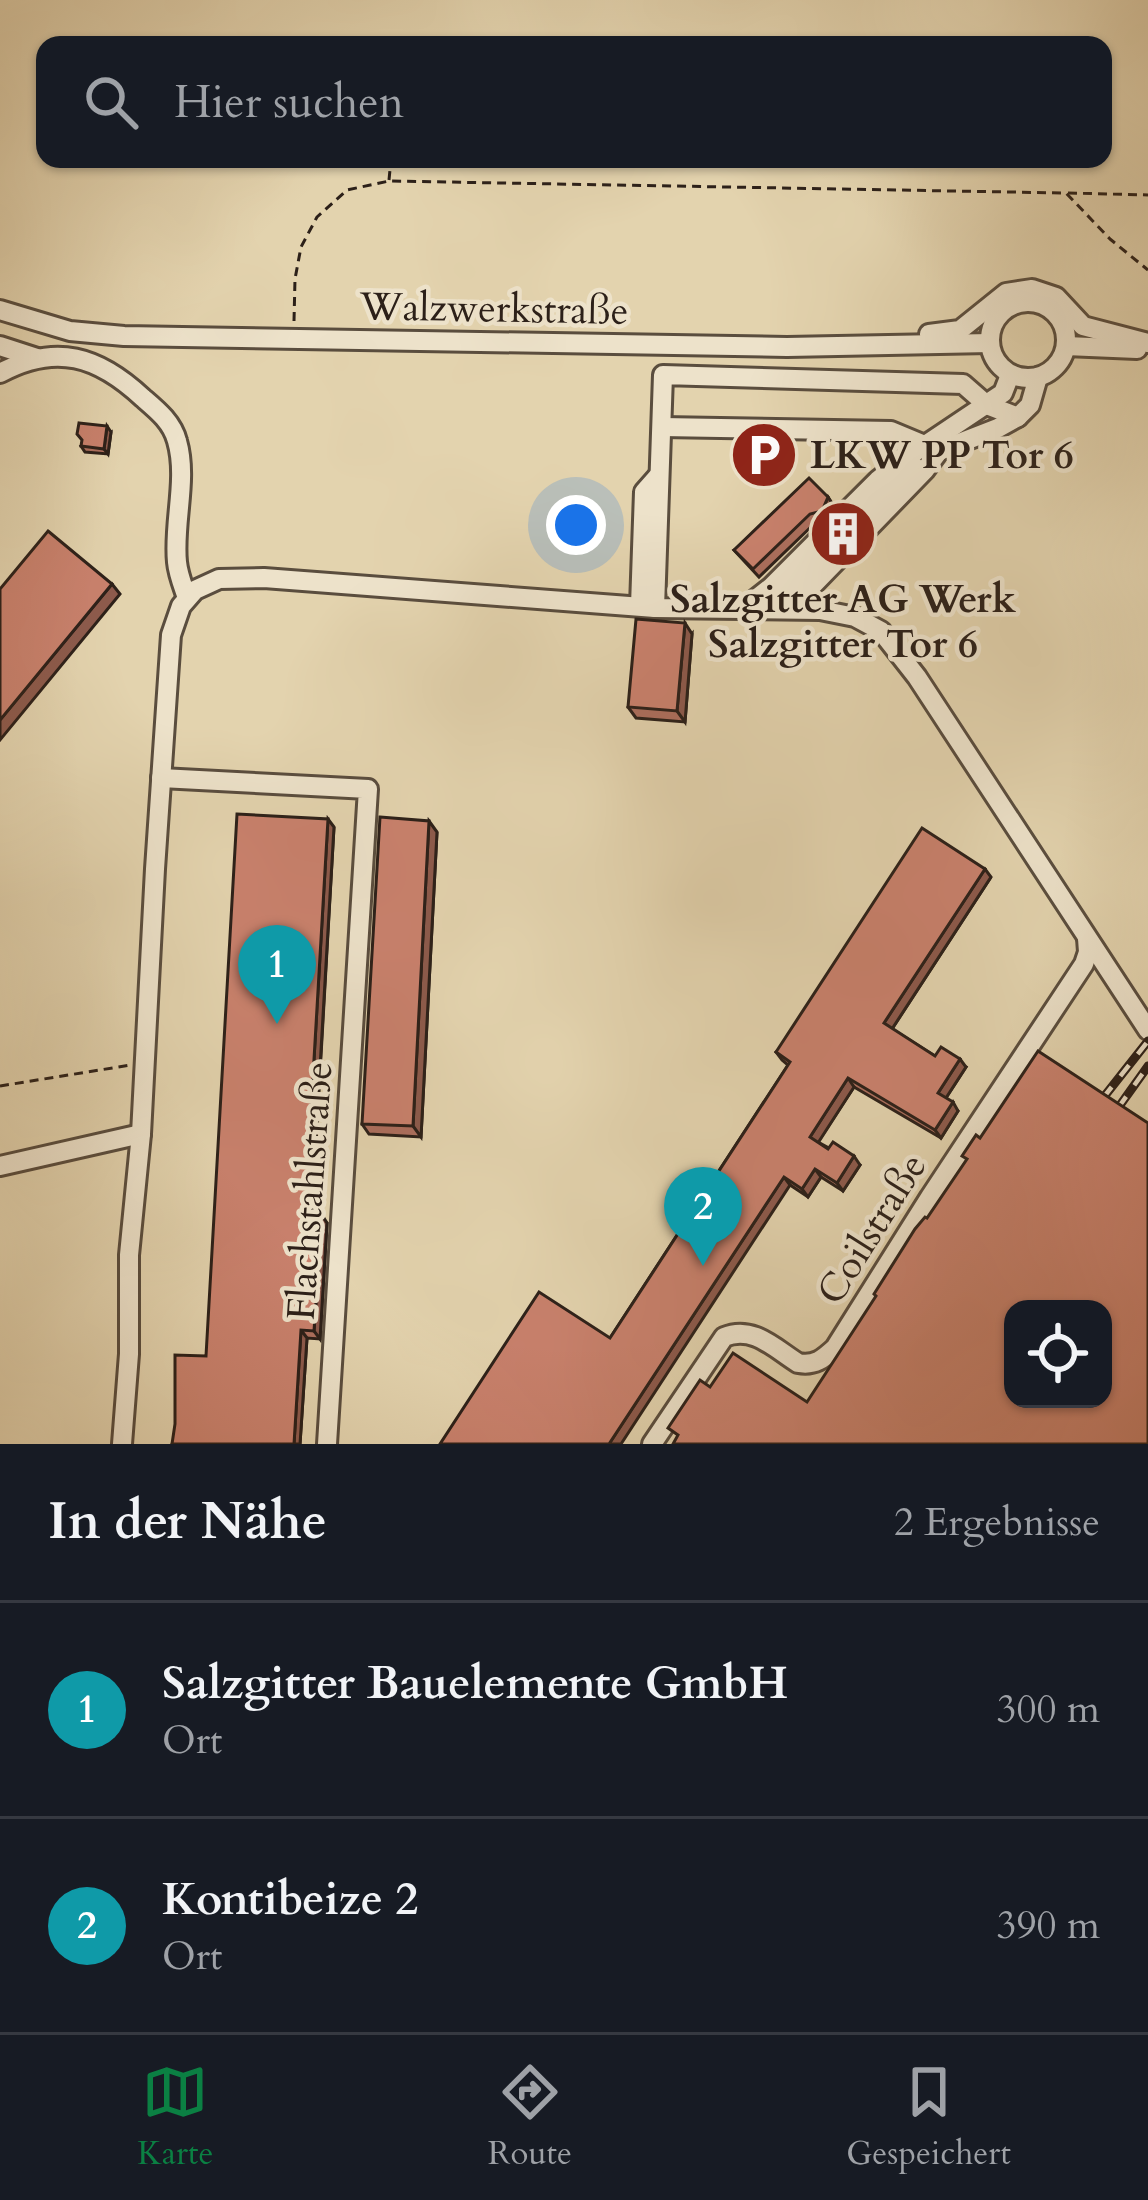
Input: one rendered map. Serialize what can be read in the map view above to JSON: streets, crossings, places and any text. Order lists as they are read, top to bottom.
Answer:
{
  "streets": {
    "street": ["Walzwerkstraße", "Flachstahlstraße", "Coilstraße"]
  },
  "places": {
    "parking": ["LKW PP Tor 6"],
    "building": ["Salzgitter AG Werk Salzgitter Tor 6"]
  },
  "page": {
    "search": "Hier suchen",
    "pins": ["1", "2"],
    "heading": ["In der Nähe", "2 Ergebnisse"],
    "list": [
      {
        "mark": "1",
        "name": "Salzgitter Bauelemente GmbH",
        "note": "Ort",
        "value": "300 m"
      },
      {
        "mark": "2",
        "name": "Kontibeize 2",
        "note": "Ort",
        "value": "390 m"
      }
    ],
    "nav": ["Karte", "Route", "Gespeichert"]
  }
}
